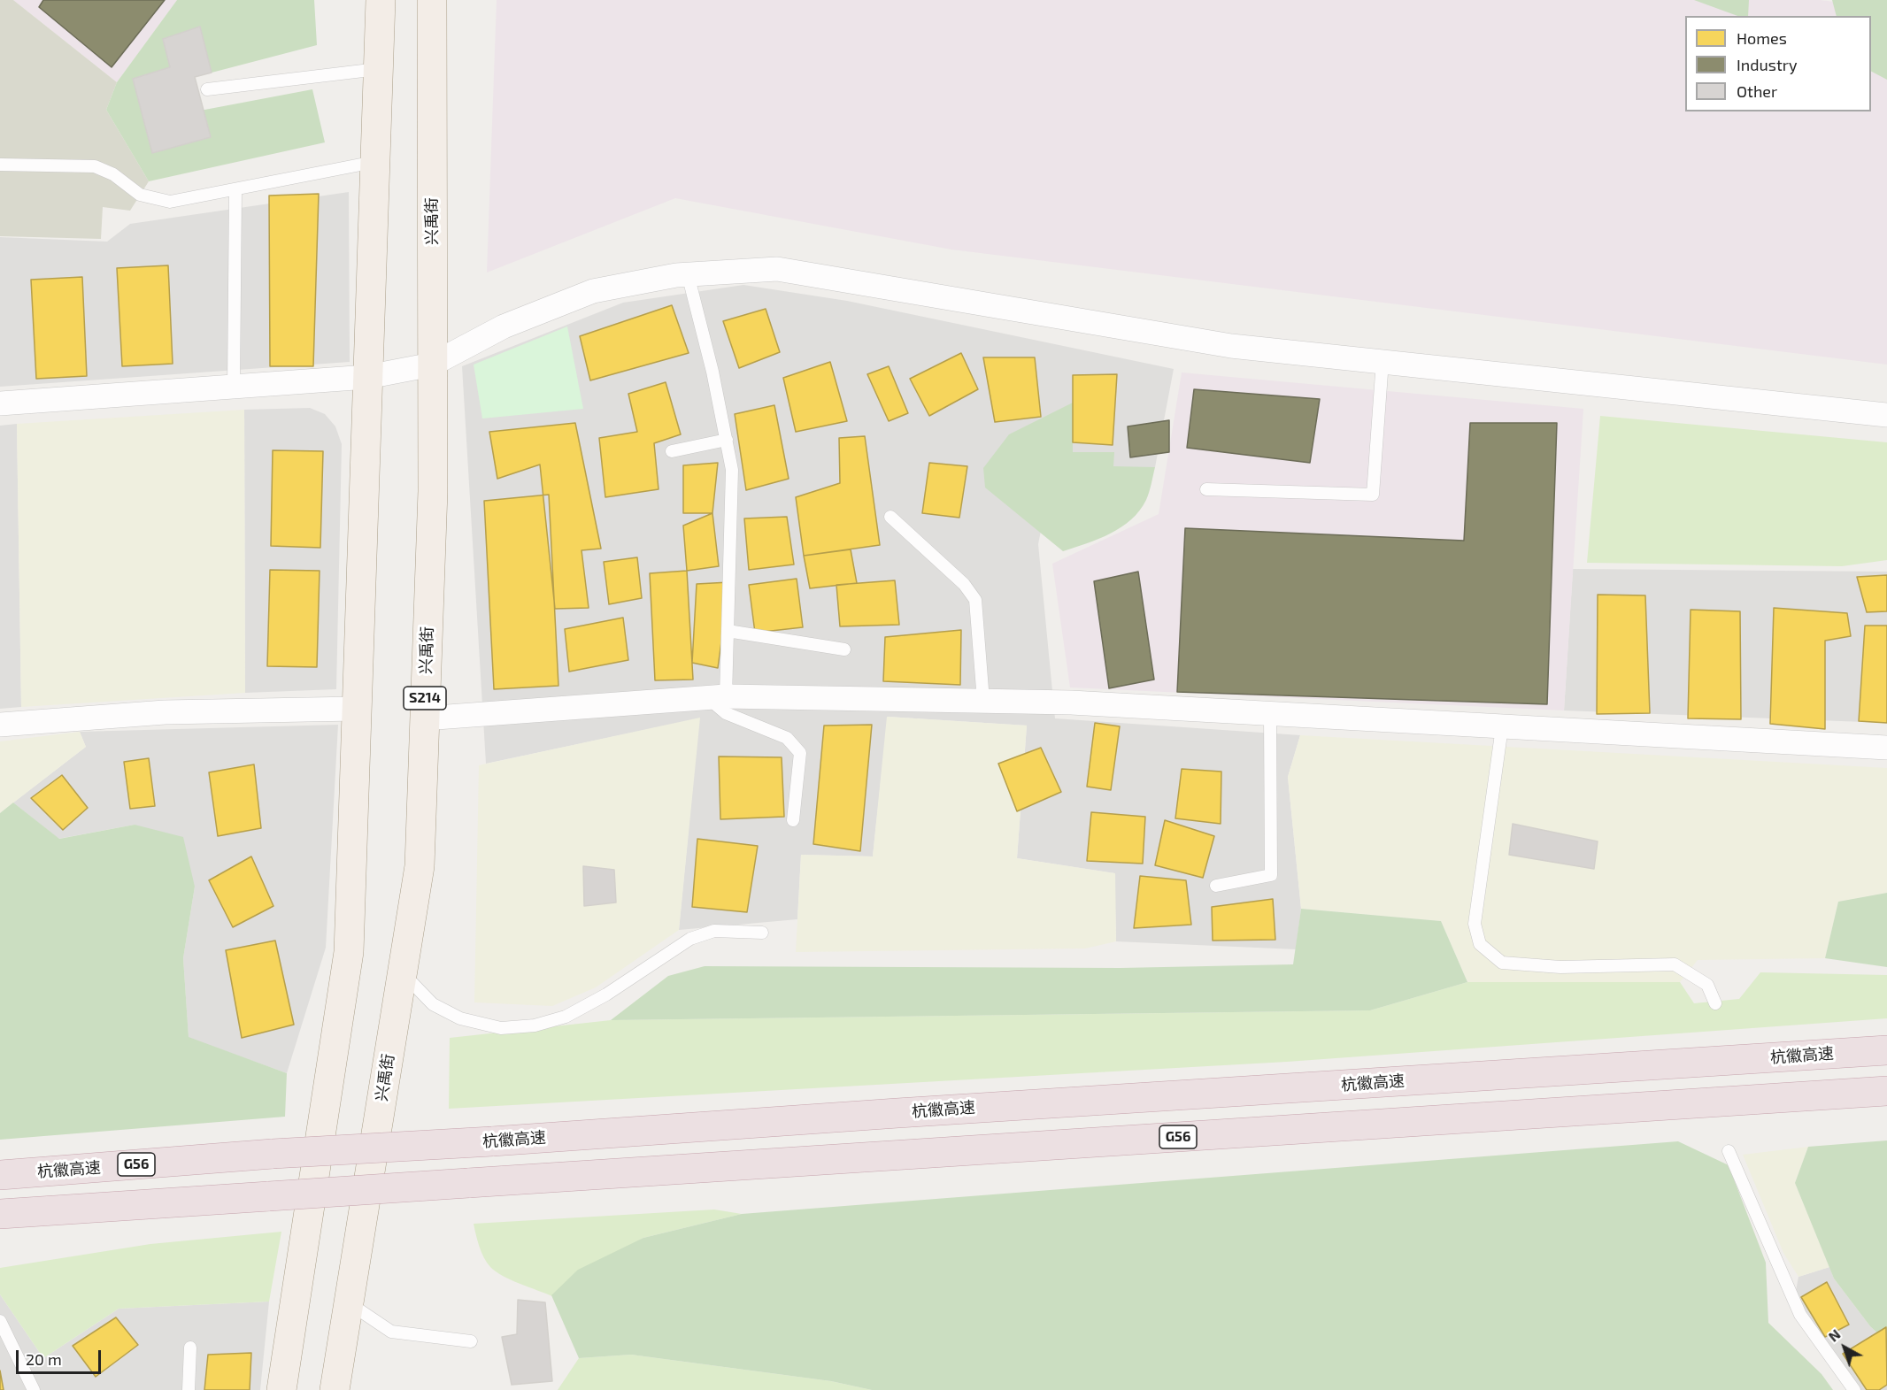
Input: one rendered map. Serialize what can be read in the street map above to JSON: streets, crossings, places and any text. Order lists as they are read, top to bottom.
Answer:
{
  "streets": {
    "highway": ["杭徽高速", "G56"],
    "main road": ["兴禹街", "S214"]
  },
  "legend": ["Homes", "Industry", "Other"],
  "scale_bar": "20 m",
  "north": "top left"
}
